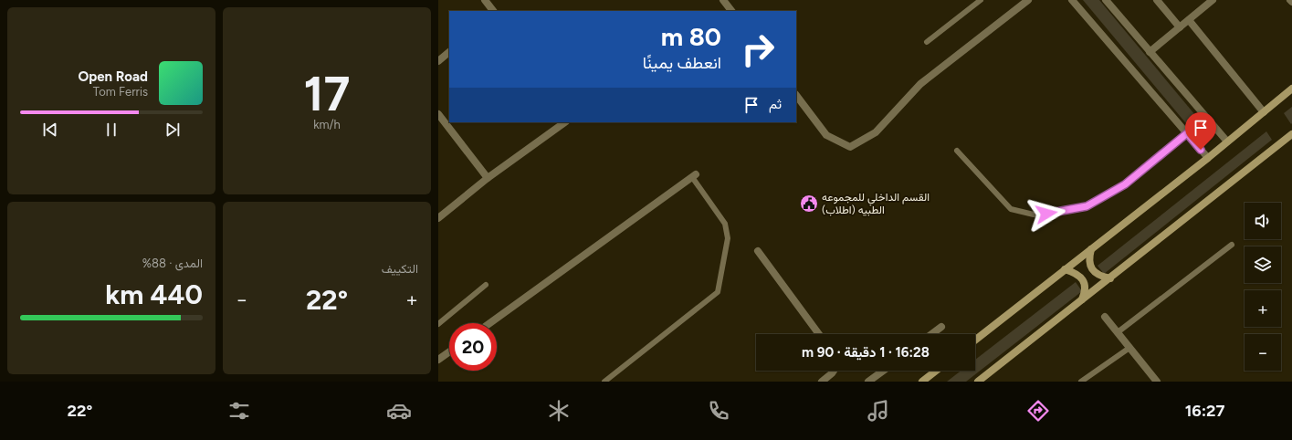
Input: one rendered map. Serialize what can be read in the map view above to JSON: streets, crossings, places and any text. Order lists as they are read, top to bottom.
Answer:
{
  "places": {
    "public building": ["القسم الداخلي للمجموعه الطبيه (اطلاب)"]
  },
  "page": {
    "tile": [
      ["17", "km/h"],
      "التكييف",
      ["المدى · 88%", "440 km"]
    ],
    "turn": ["80 m", "انعطف يمينًا"],
    "song": ["Open Road", "Tom Ferris"],
    "then": "ثم",
    "map_buttons": ["+", "−"],
    "heat": ["−", "22°", "+"],
    "limit": "20",
    "trip": "16:28 · 1 دقيقة · 90 m",
    "tabs": ["16:27", "22°"]
  }
}
